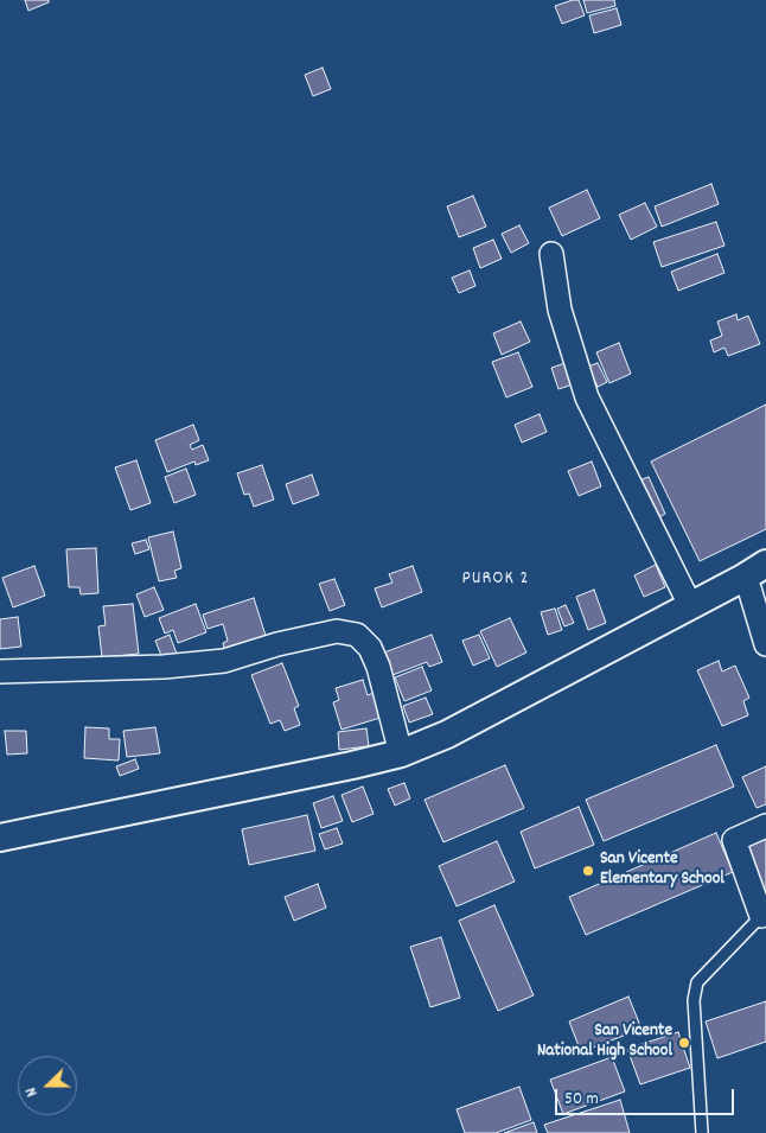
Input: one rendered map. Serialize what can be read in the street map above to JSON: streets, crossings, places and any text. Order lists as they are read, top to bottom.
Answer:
{
  "districts": ["PUROK 2"],
  "places": ["San Vicente Elementary School", "San Vicente National High School"],
  "scale_bar": "50 m",
  "north": "left"
}
